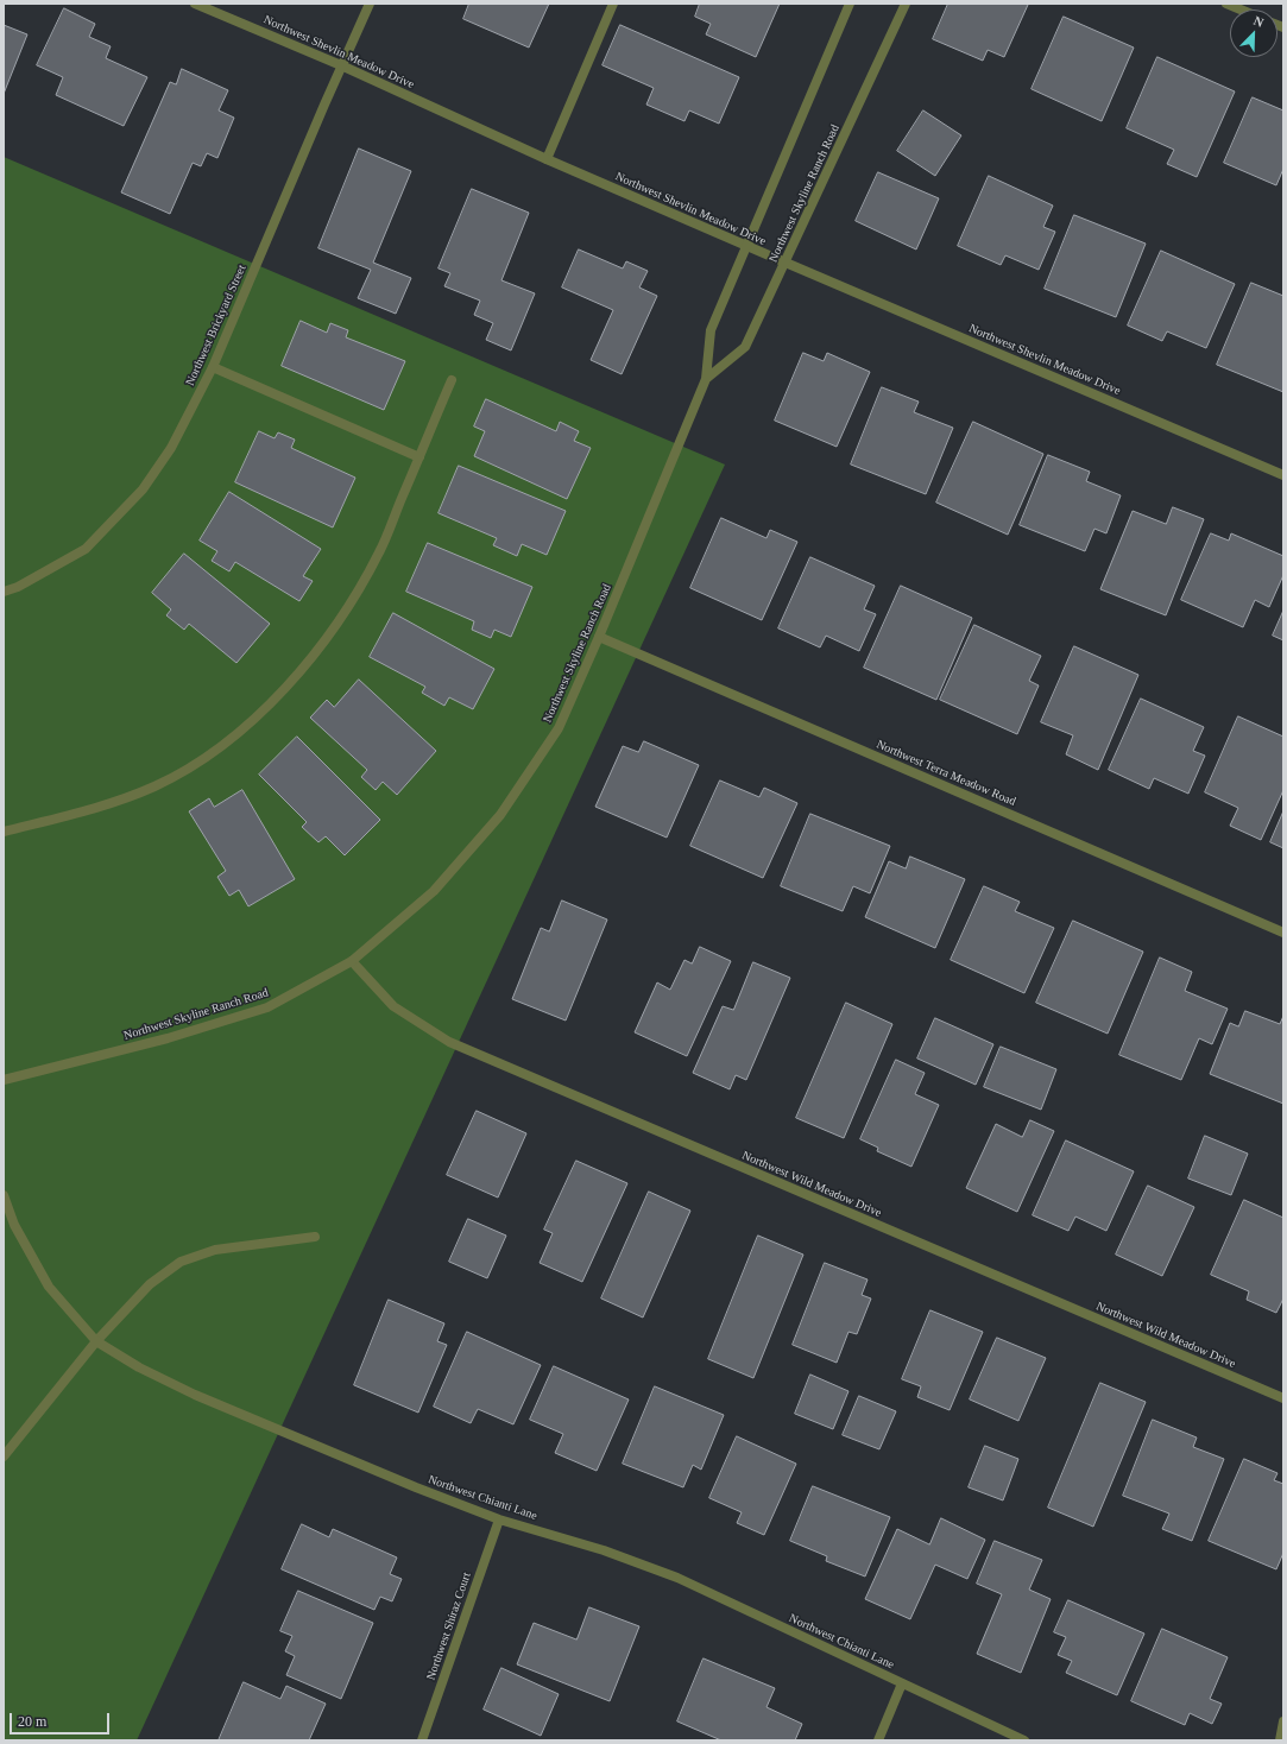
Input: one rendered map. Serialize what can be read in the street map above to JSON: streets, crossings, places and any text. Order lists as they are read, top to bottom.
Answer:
{
  "streets": {
    "street": [
      "Northwest Shevlin Meadow Drive",
      "Northwest Skyline Ranch Road",
      "Northwest Brickyard Street",
      "Northwest Terra Meadow Road",
      "Northwest Wild Meadow Drive",
      "Northwest Chianti Lane",
      "Northwest Shiraz Court"
    ]
  },
  "crossings": [
    ["Northwest Shevlin Meadow Drive", "Northwest Skyline Ranch Road"],
    ["Northwest Shevlin Meadow Drive", "Northwest Brickyard Street"],
    ["Northwest Skyline Ranch Road", "Northwest Terra Meadow Road"],
    ["Northwest Skyline Ranch Road", "Northwest Wild Meadow Drive"],
    ["Northwest Chianti Lane", "Northwest Shiraz Court"]
  ],
  "scale_bar": "20 m",
  "north": "top right"
}
